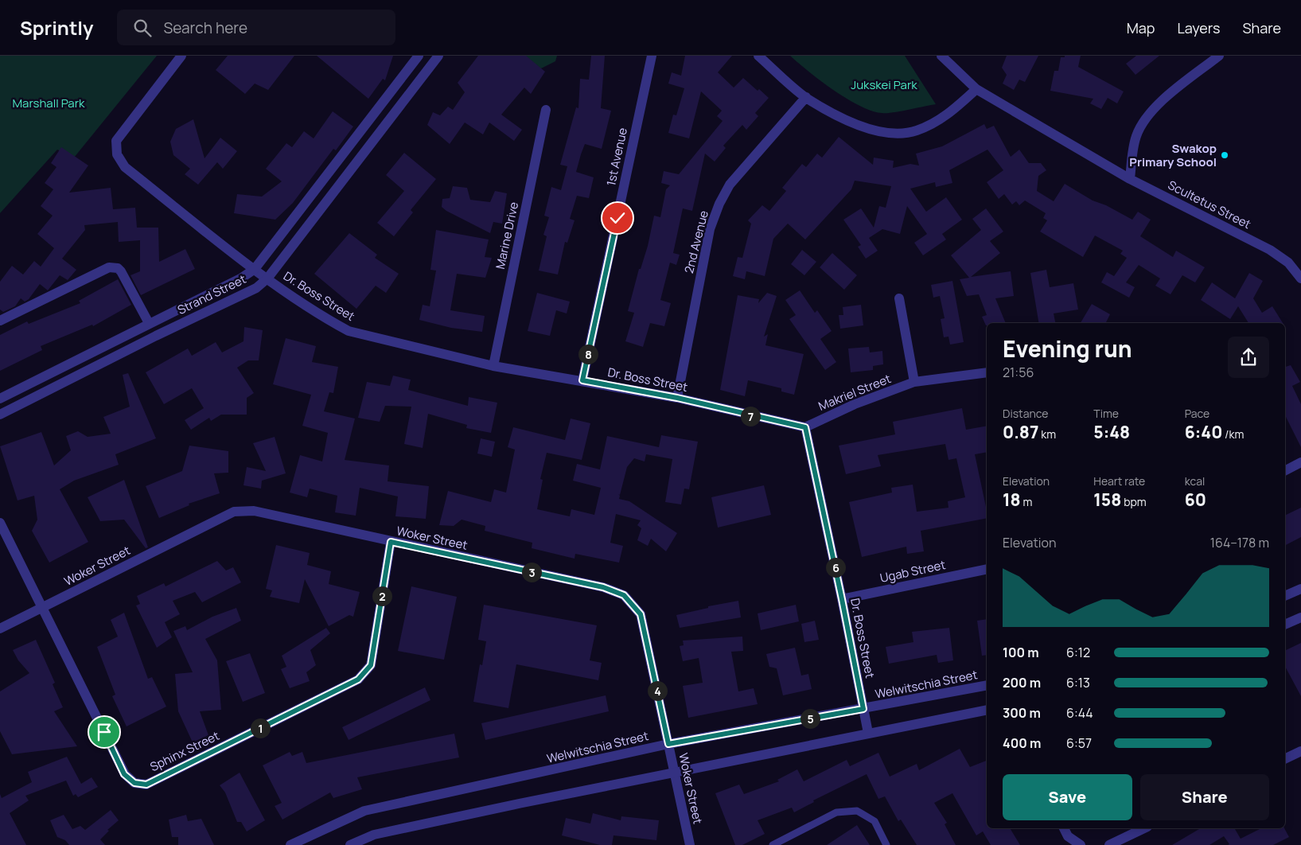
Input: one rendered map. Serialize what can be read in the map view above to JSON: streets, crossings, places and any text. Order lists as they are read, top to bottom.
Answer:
{
  "streets": {
    "street": [
      "1st Avenue",
      "Scultetus Street",
      "Marine Drive",
      "2nd Avenue",
      "Strand Street",
      "Dr. Boss Street",
      "Makriel Street",
      "Woker Street",
      "Ugab Street",
      "Welwitschia Street",
      "Sphinx Street"
    ]
  },
  "crossings": [
    ["1st Avenue", "Dr. Boss Street"],
    ["Marine Drive", "Dr. Boss Street"],
    ["2nd Avenue", "Dr. Boss Street"],
    ["Strand Street", "Dr. Boss Street"],
    ["Dr. Boss Street", "Makriel Street"],
    ["Dr. Boss Street", "Ugab Street"],
    ["Dr. Boss Street", "Welwitschia Street"],
    ["Woker Street", "Welwitschia Street"],
    ["Woker Street", "Sphinx Street"]
  ],
  "parks": ["Jukskei Park", "Marshall Park"],
  "places": ["Swakop Primary School"],
  "page": {
    "header": "Sprintly",
    "search": "Search here",
    "nav": ["Map", "Layers", "Share"],
    "heading": ["Evening run", "21:56"],
    "pins": [
      "8",
      "7",
      "6",
      "3",
      "2",
      "4",
      "5",
      "1"
    ],
    "stats": [
      ["Distance", "0.87 km"],
      ["Time", "5:48"],
      ["Pace", "6:40 /km"],
      ["Elevation", "18 m"],
      ["Heart rate", "158 bpm"],
      ["kcal", "60"]
    ],
    "chart": ["Elevation", "164–178 m"],
    "list": [
      {
        "name": "100 m",
        "note": "6:12"
      },
      {
        "name": "200 m",
        "note": "6:13"
      },
      {
        "name": "300 m",
        "note": "6:44"
      },
      {
        "name": "400 m",
        "note": "6:57"
      }
    ],
    "buttons": ["Save", "Share"]
  }
}
